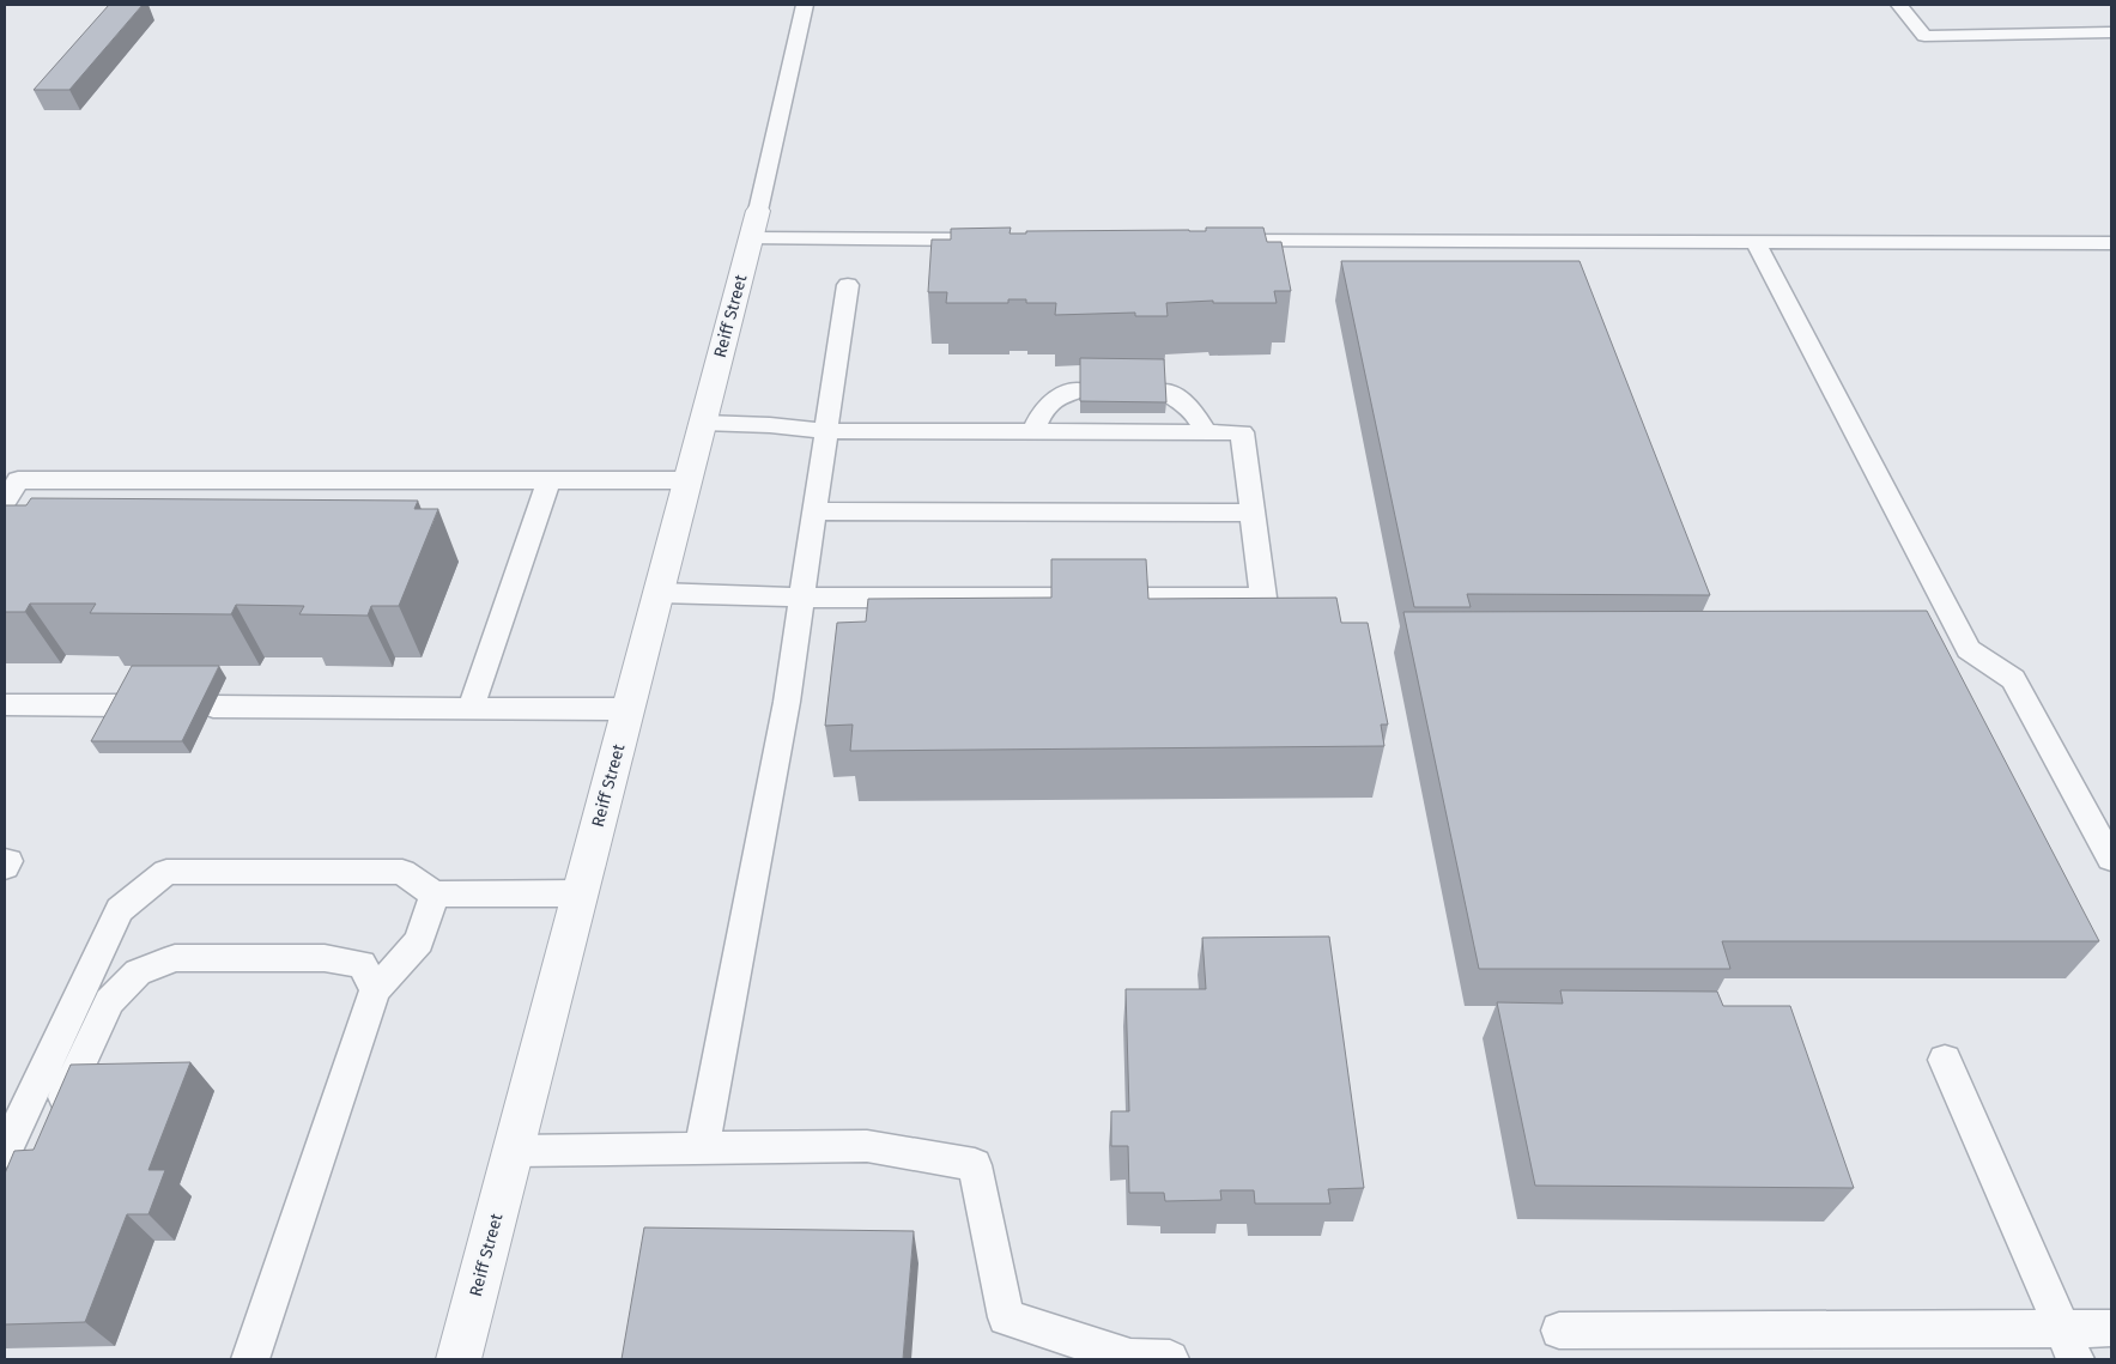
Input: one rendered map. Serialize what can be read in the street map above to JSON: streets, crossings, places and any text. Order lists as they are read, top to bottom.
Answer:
{
  "streets": {
    "street": ["Reiff Street"]
  }
}
